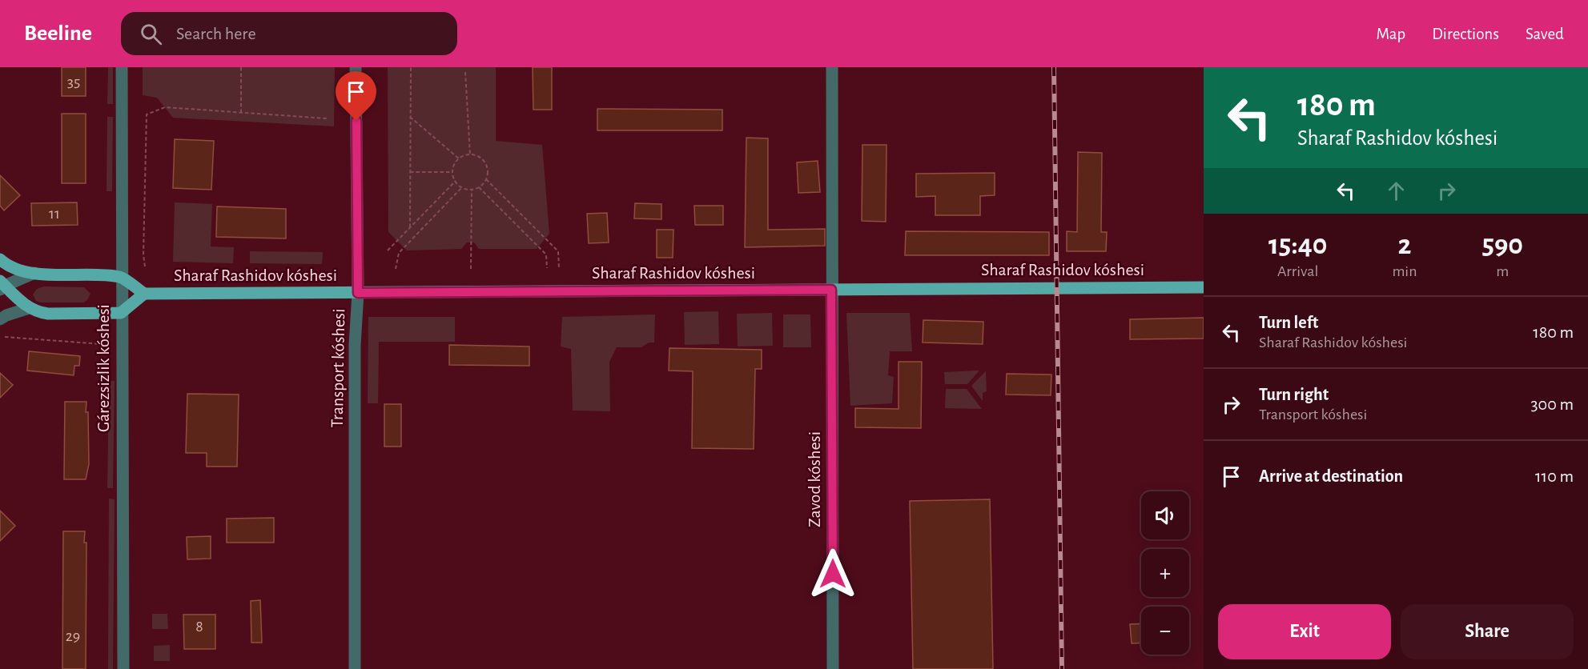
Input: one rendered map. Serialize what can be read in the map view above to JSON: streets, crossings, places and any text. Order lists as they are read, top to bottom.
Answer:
{
  "streets": {
    "main road": ["Sharaf Rashidov kóshesi"],
    "street": ["Gárezsizlik kóshesi", "Transport kóshesi", "Zavod kóshesi"]
  },
  "crossings": [
    ["Sharaf Rashidov kóshesi", "Transport kóshesi"],
    ["Sharaf Rashidov kóshesi", "Zavod kóshesi"]
  ],
  "house_numbers": [
    "35",
    "11",
    "8",
    "29"
  ],
  "page": {
    "header": "Beeline",
    "search": "Search here",
    "nav": ["Map", "Directions", "Saved"],
    "turn": ["180 m", "Sharaf Rashidov kóshesi"],
    "eta": [
      "15:40",
      "Arrival",
      "2",
      "min",
      "590",
      "m"
    ],
    "list": [
      {
        "name": "Turn left",
        "note": "Sharaf Rashidov kóshesi",
        "value": "180 m"
      },
      {
        "name": "Turn right",
        "note": "Transport kóshesi",
        "value": "300 m"
      },
      {
        "name": "Arrive at destination",
        "value": "110 m"
      }
    ],
    "map_buttons": ["+", "−"],
    "buttons": ["Exit", "Share"]
  }
}
